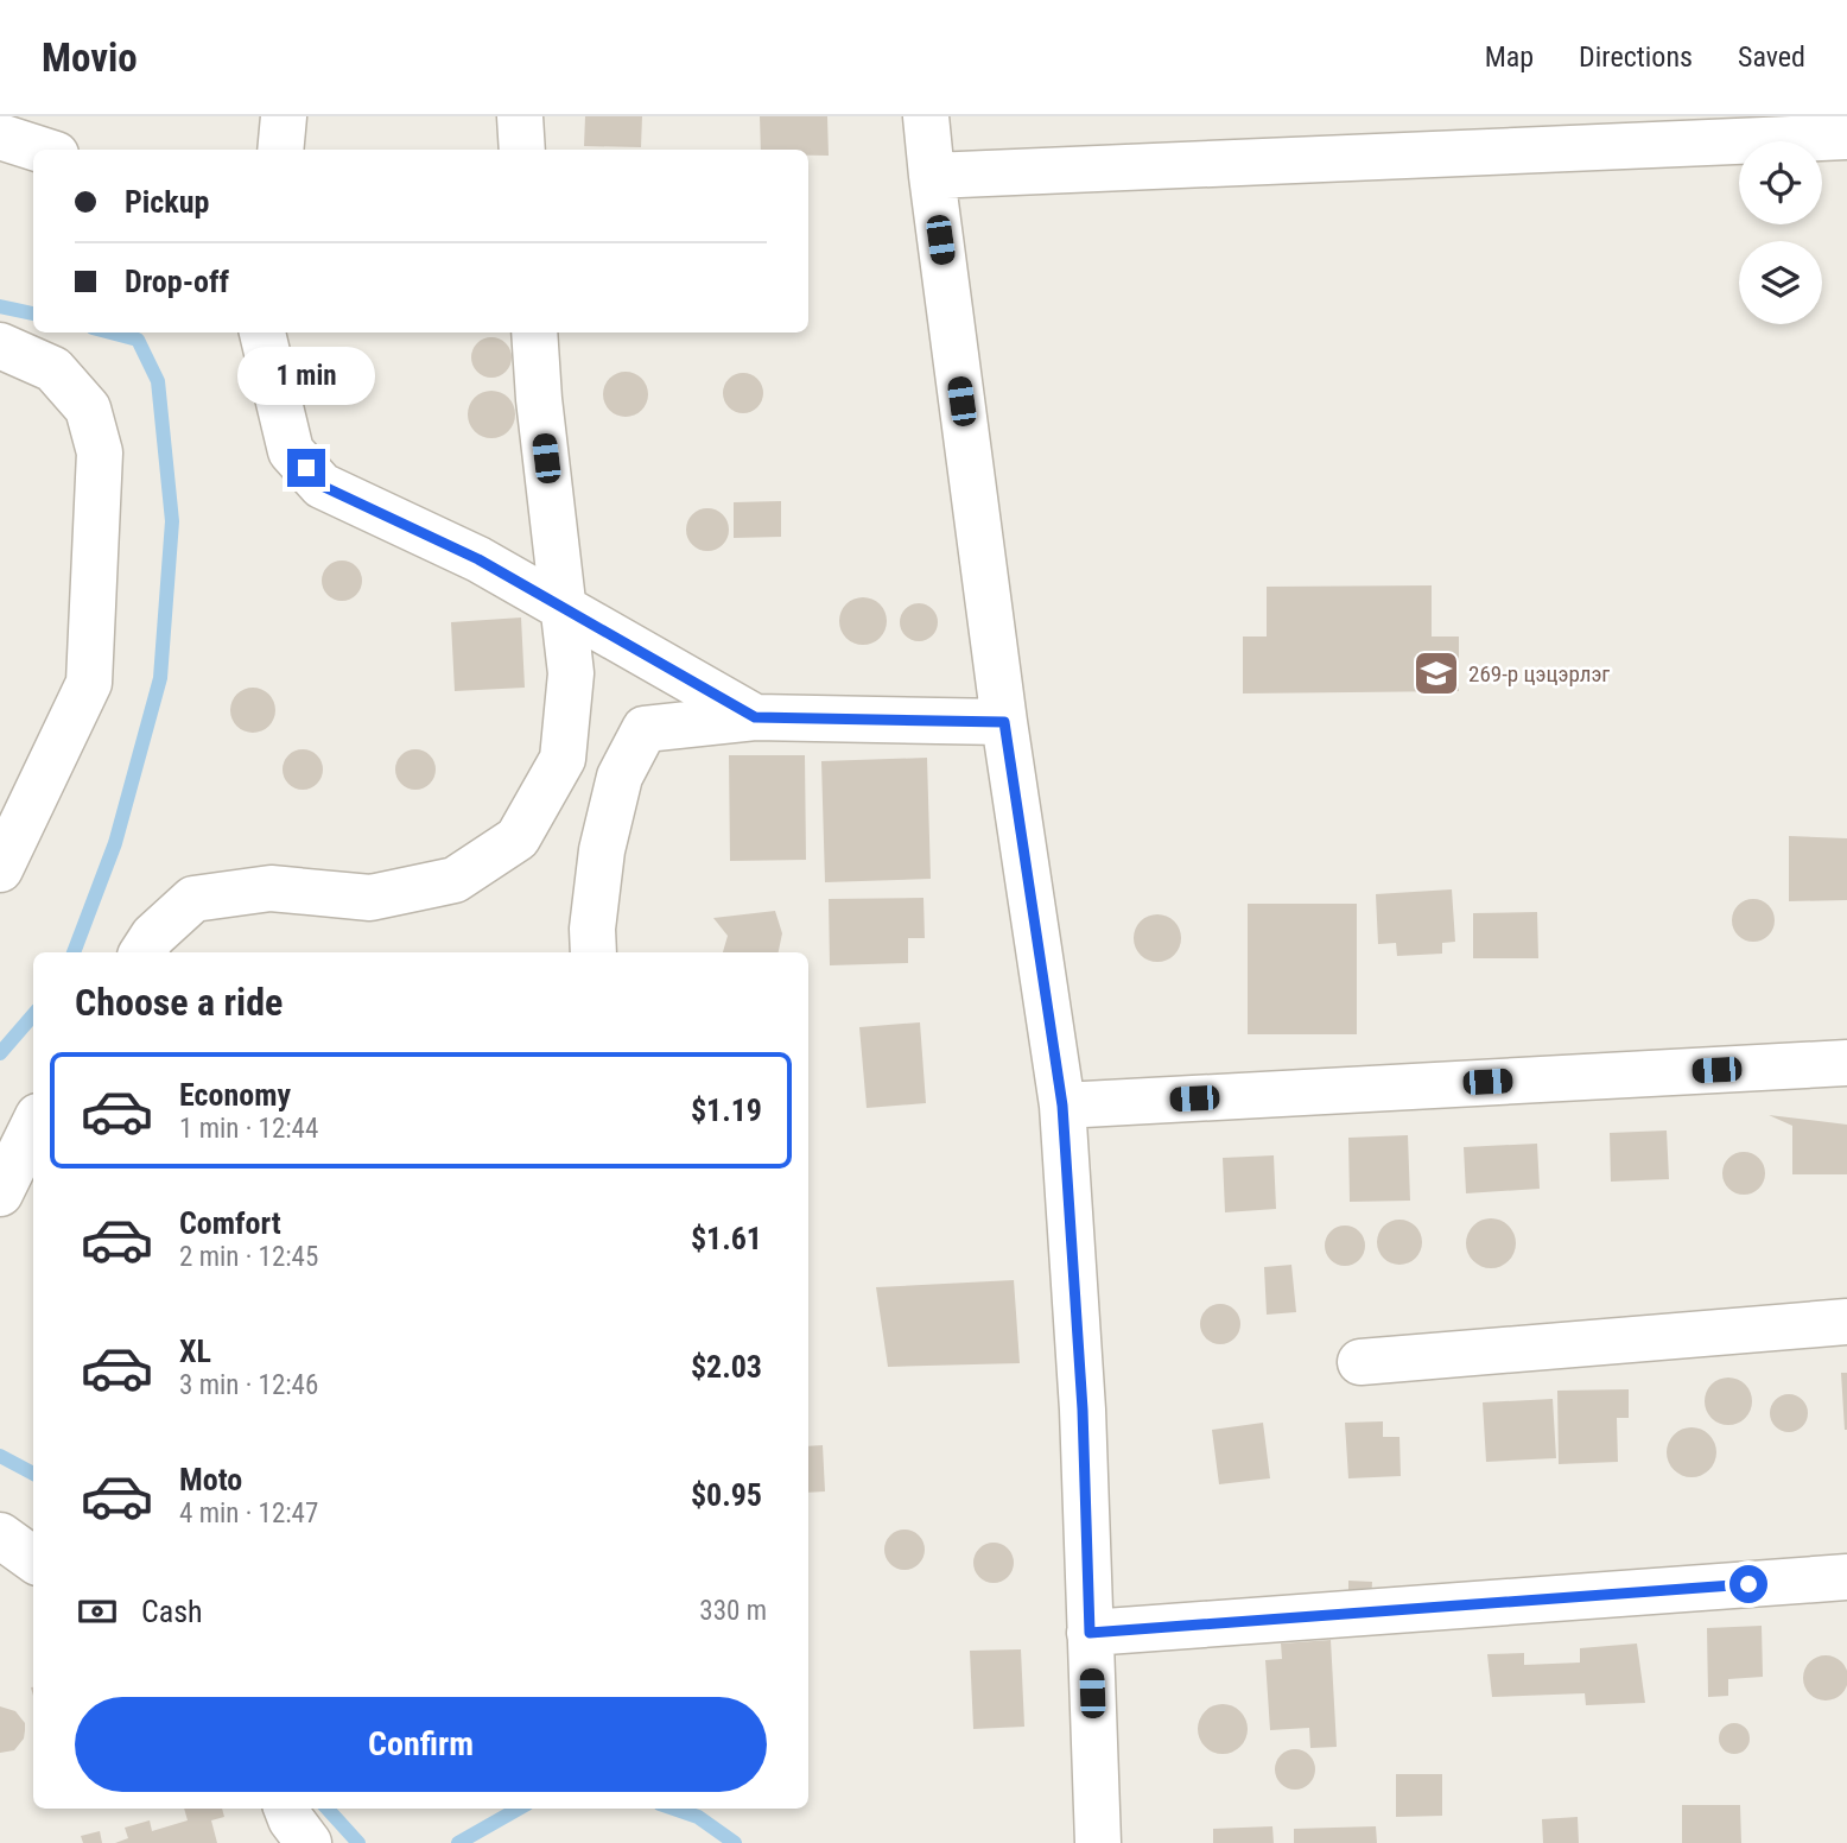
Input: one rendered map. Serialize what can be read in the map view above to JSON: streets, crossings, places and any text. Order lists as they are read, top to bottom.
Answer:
{
  "places": {
    "school or university": ["269-р цэцэрлэг"]
  },
  "page": {
    "header": "Movio",
    "nav": ["Map", "Directions", "Saved"],
    "banner": ["Pickup", "Drop-off"],
    "bubble": "1 min",
    "heading": "Choose a ride",
    "list": [
      {
        "name": "Economy",
        "note": "1 min · 12:44",
        "value": "$1.19"
      },
      {
        "name": "Comfort",
        "note": "2 min · 12:45",
        "value": "$1.61"
      },
      {
        "name": "XL",
        "note": "3 min · 12:46",
        "value": "$2.03"
      },
      {
        "name": "Moto",
        "note": "4 min · 12:47",
        "value": "$0.95"
      }
    ],
    "pay": ["Cash", "330 m"],
    "buttons": "Confirm"
  }
}
